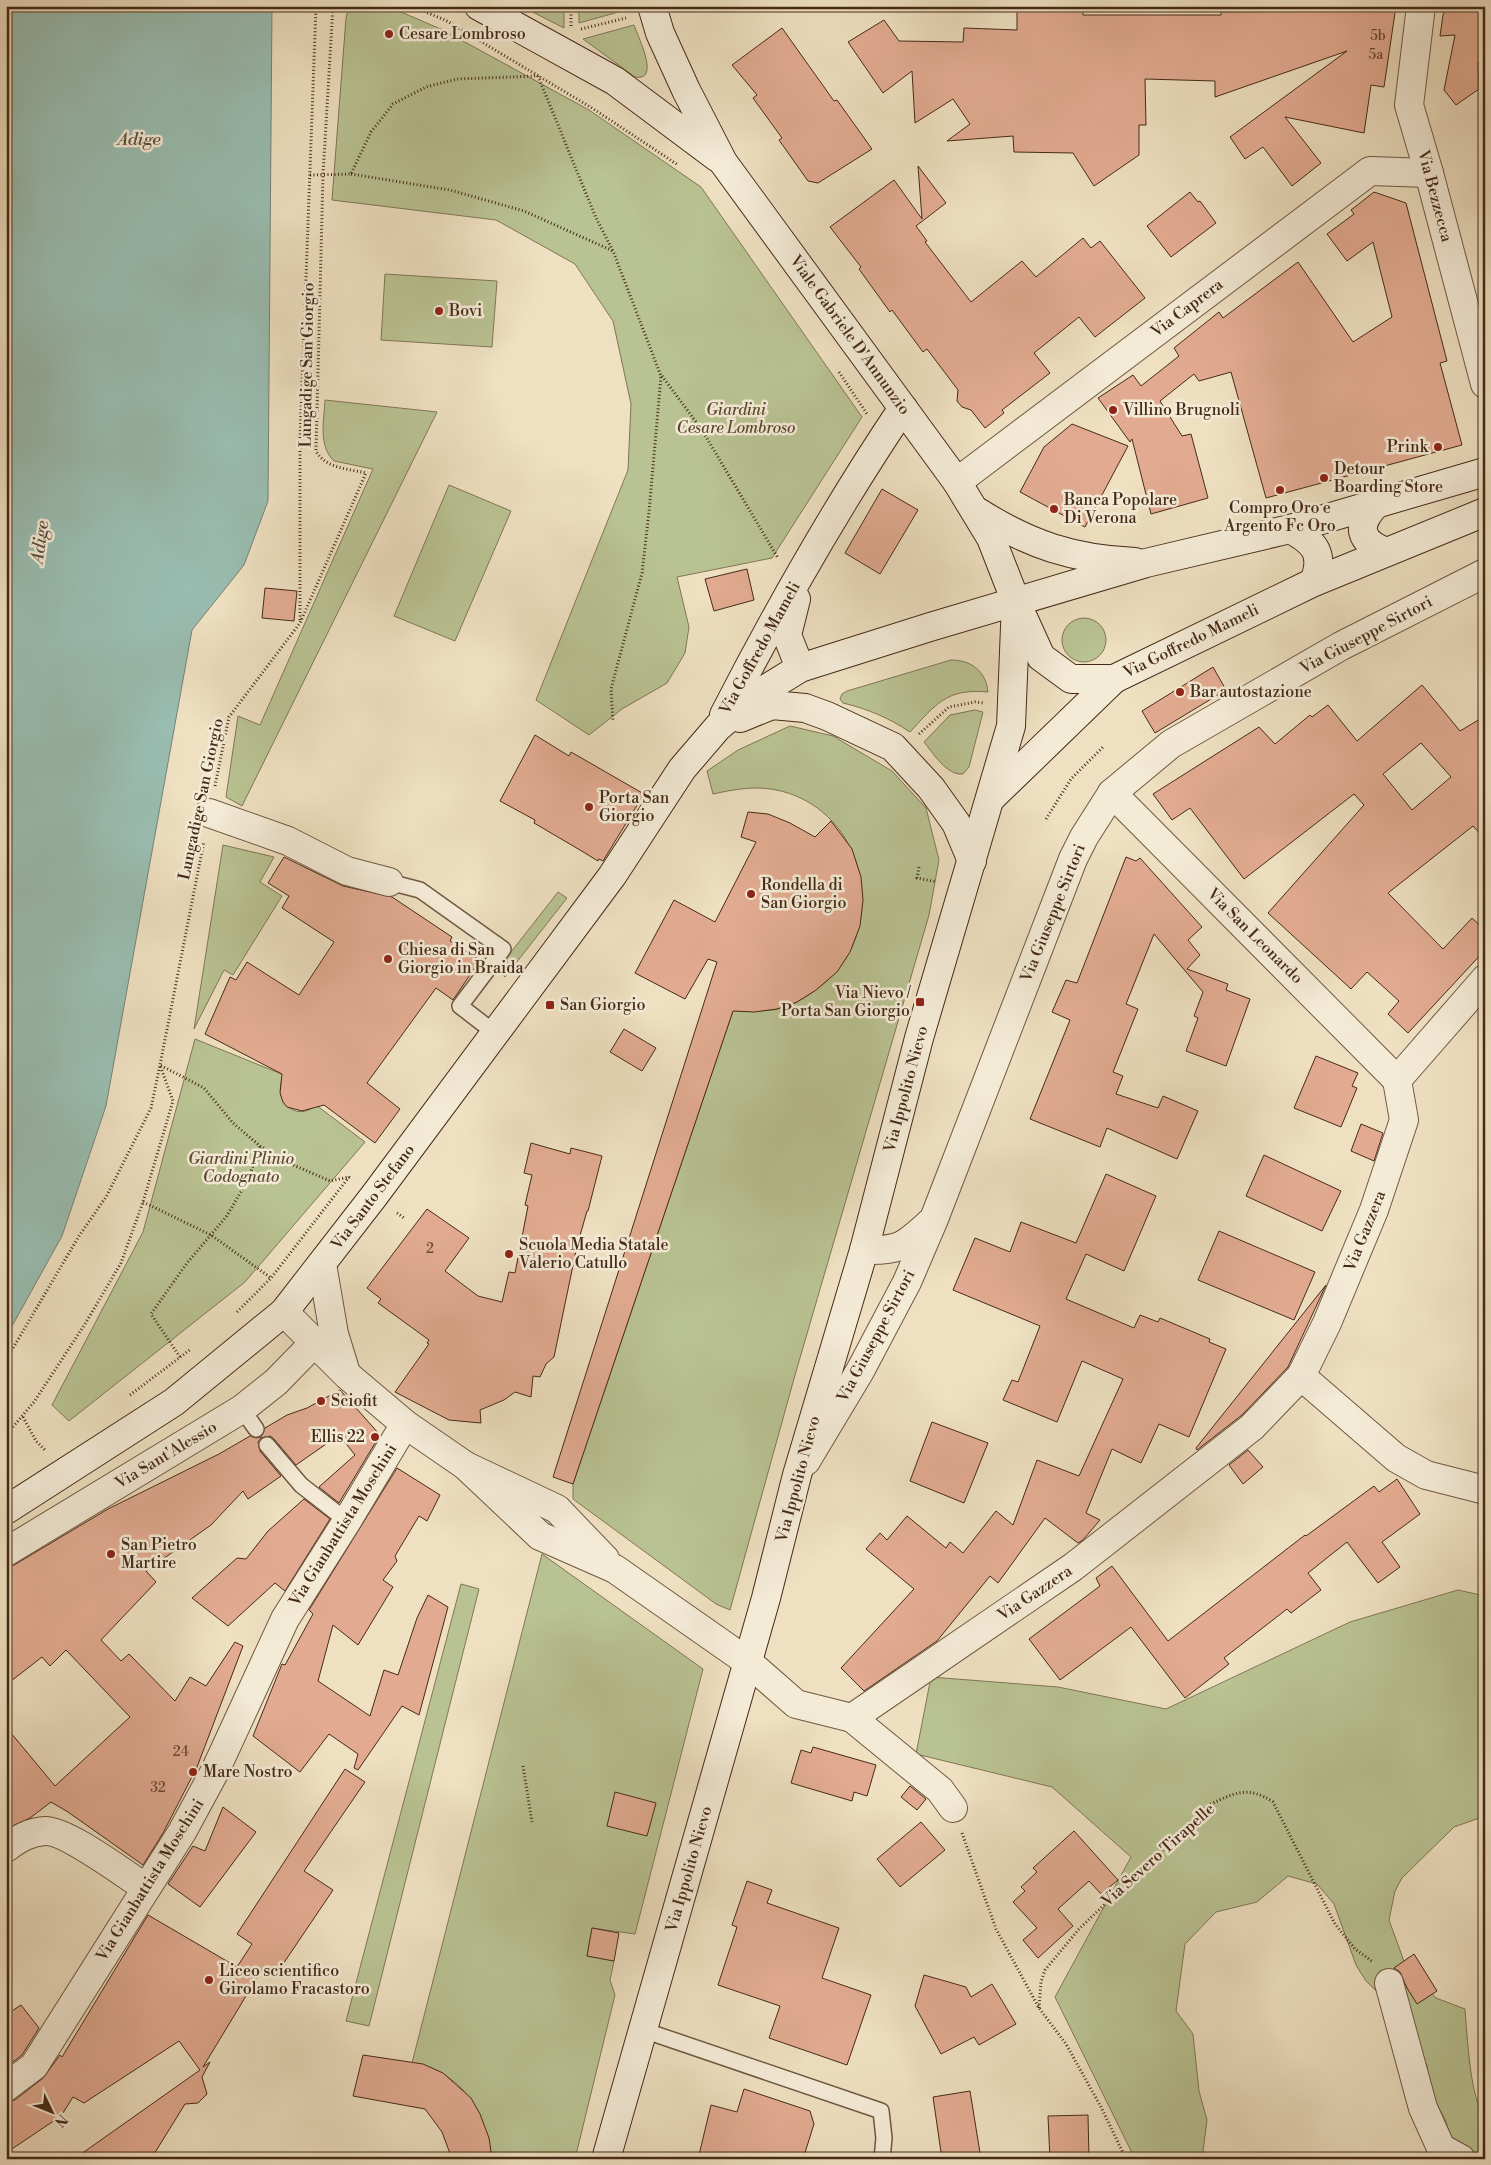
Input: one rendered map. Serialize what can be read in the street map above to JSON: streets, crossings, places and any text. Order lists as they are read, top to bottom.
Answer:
{
  "streets": {
    "street": [
      "Via Bezzecca",
      "Via Caprera",
      "Viale Gabriele D'Annunzio",
      "Via Giuseppe Sirtori",
      "Via Goffredo Mameli",
      "Via San Leonardo",
      "Via Ippolito Nievo",
      "Via Santo Stefano",
      "Via Gazzera",
      "Via Sant'Alessio",
      "Via Gianbattista Moschini"
    ],
    "path": ["Lungadige San Giorgio", "Via Severo Tirapelle"]
  },
  "crossings": [
    ["Via Bezzecca", "Via Caprera"],
    ["Via Caprera", "Viale Gabriele D'Annunzio"],
    ["Viale Gabriele D'Annunzio", "Via Goffredo Mameli"],
    ["Viale Gabriele D'Annunzio", "Via Ippolito Nievo"],
    ["Via Giuseppe Sirtori", "Via San Leonardo"],
    ["Via Giuseppe Sirtori", "Via Ippolito Nievo"],
    ["Via Goffredo Mameli", "Via Ippolito Nievo"],
    ["Via Goffredo Mameli", "Via Santo Stefano"],
    ["Via San Leonardo", "Via Gazzera"]
  ],
  "water": ["Adige"],
  "parks": ["Giardini Cesare Lombroso", "Giardini Plinio Codognato"],
  "places": {
    "other": [
      "Cesare Lombroso",
      "Bovi",
      "Villino Brugnoli",
      "Prink",
      "Detour Boarding Store",
      "Compro Oro e Argento Fc Oro",
      "Banca Popolare Di Verona",
      "Bar autostazione",
      "Porta San Giorgio",
      "Rondella di San Giorgio",
      "Chiesa di San Giorgio in Braida",
      "Scuola Media Statale Valerio Catullo",
      "Sciofit",
      "Ellis 22",
      "San Pietro Martire",
      "Mare Nostro",
      "Liceo scientifico Girolamo Fracastoro"
    ],
    "transit": ["Via Nievo / Porta San Giorgio", "San Giorgio"]
  },
  "house_numbers": [
    "5b",
    "5a",
    "2",
    "24",
    "32"
  ],
  "north": "bottom right"
}
